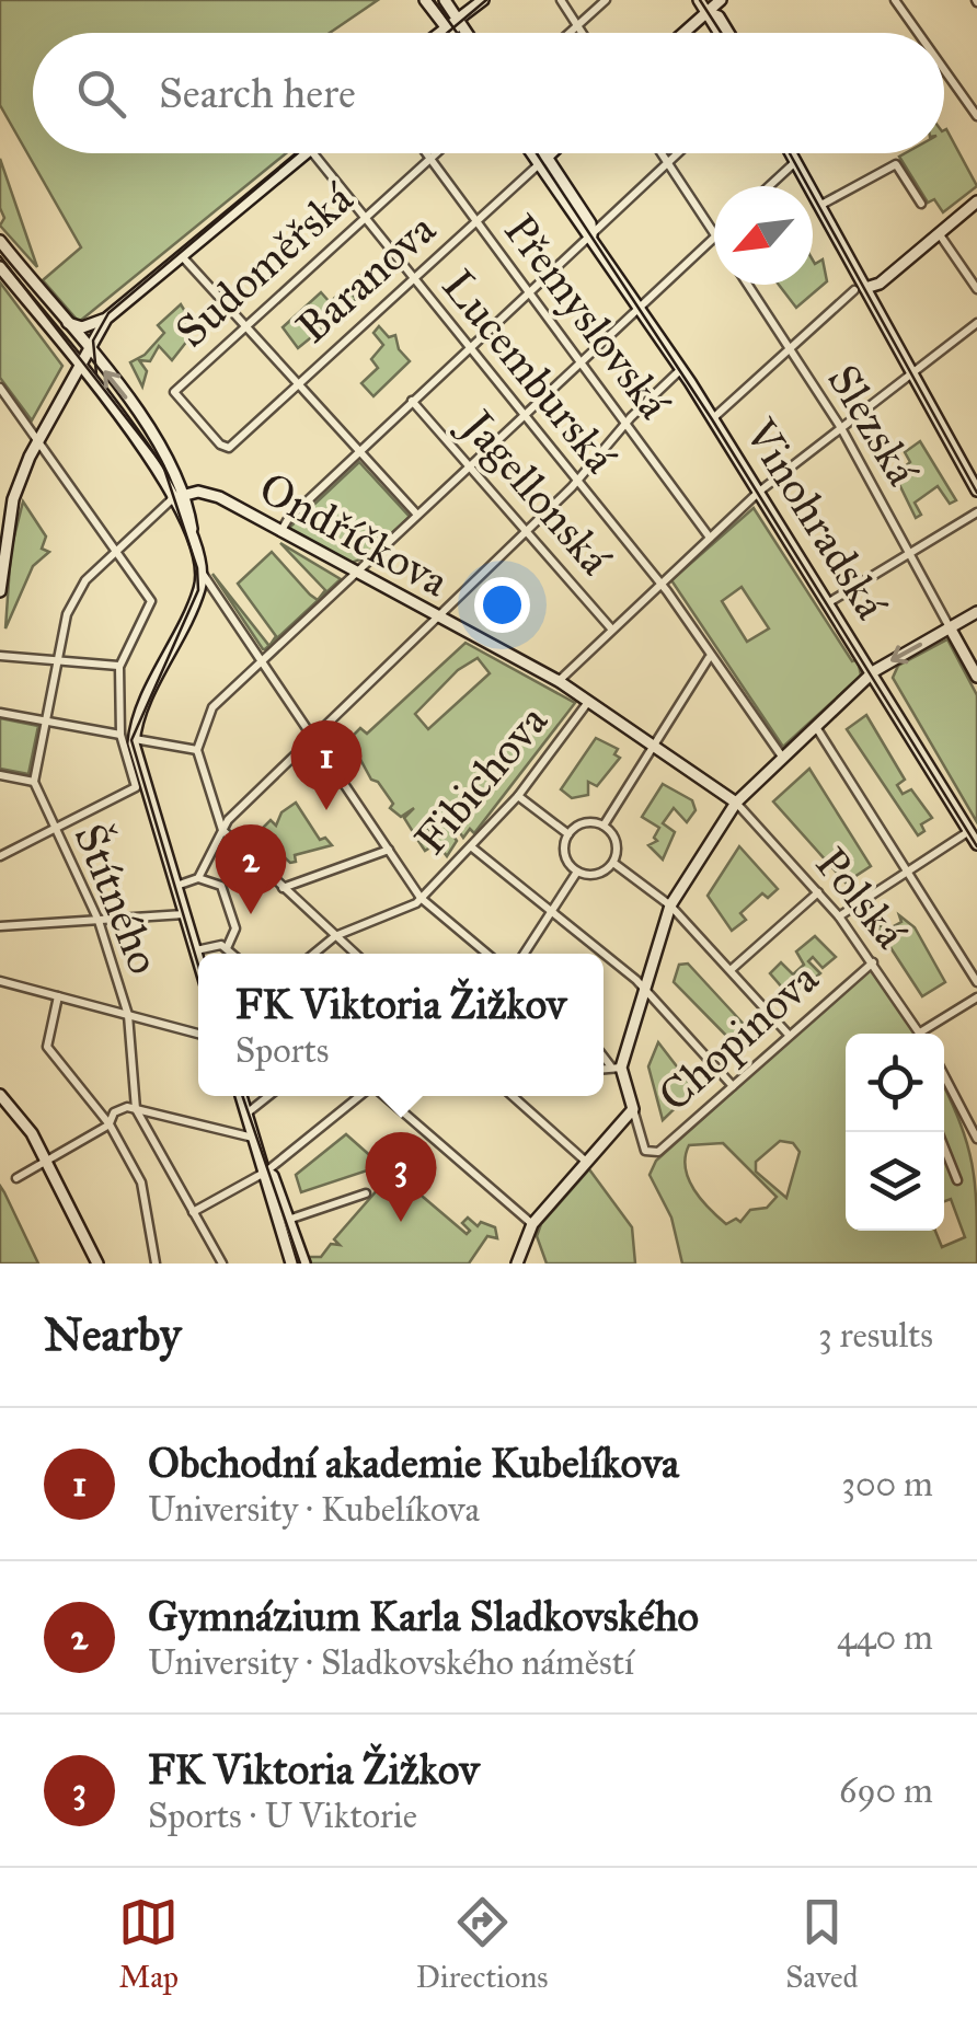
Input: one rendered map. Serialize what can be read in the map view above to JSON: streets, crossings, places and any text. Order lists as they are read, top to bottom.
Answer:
{
  "streets": {
    "street": [
      "Sudoměřská",
      "Baranova",
      "Přemyslovská",
      "Lucemburská",
      "Slezská",
      "Jagellonská",
      "Vinohradská",
      "Ondříčkova",
      "Fibichova",
      "Polská",
      "Štítného",
      "Chopinova"
    ]
  },
  "crossings": [
    ["Sudoměřská", "Baranova"],
    ["Sudoměřská", "Přemyslovská"],
    ["Sudoměřská", "Lucemburská"],
    ["Baranova", "Přemyslovská"],
    ["Baranova", "Lucemburská"],
    ["Baranova", "Vinohradská"],
    ["Ondříčkova", "Fibichova"],
    ["Ondříčkova", "Polská"],
    ["Polská", "Chopinova"]
  ],
  "north": "bottom left",
  "page": {
    "search": "Search here",
    "pins": ["1", "2", "3"],
    "popup": ["FK Viktoria Žižkov", "Sports"],
    "heading": ["Nearby", "3 results"],
    "list": [
      {
        "mark": "1",
        "name": "Obchodní akademie Kubelíkova",
        "note": "University · Kubelíkova",
        "value": "300 m"
      },
      {
        "mark": "2",
        "name": "Gymnázium Karla Sladkovského",
        "note": "University · Sladkovského náměstí",
        "value": "440 m"
      },
      {
        "mark": "3",
        "name": "FK Viktoria Žižkov",
        "note": "Sports · U Viktorie",
        "value": "690 m"
      }
    ],
    "nav": ["Map", "Directions", "Saved"]
  }
}
